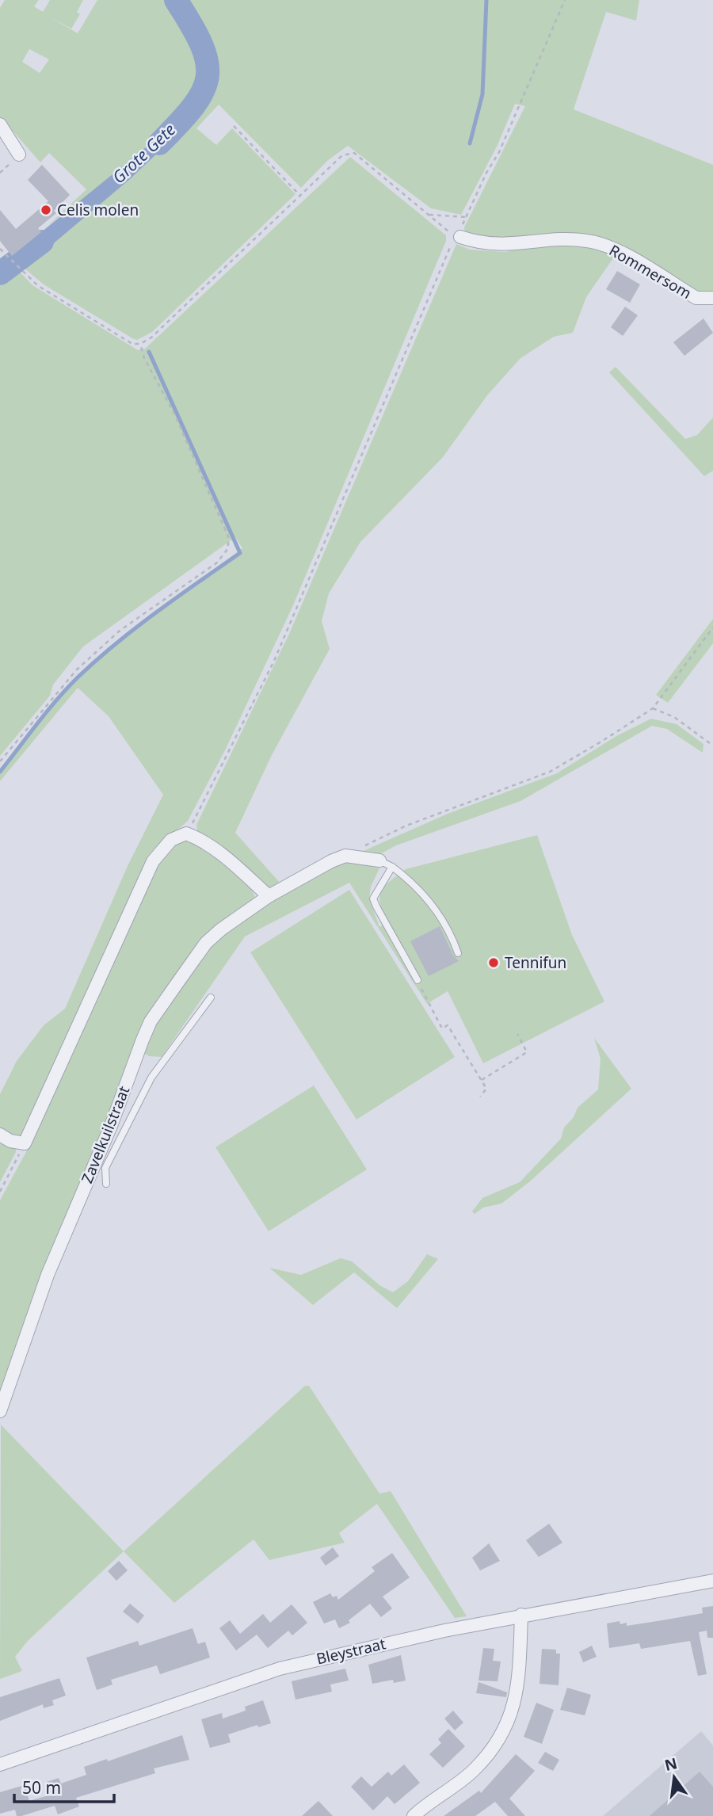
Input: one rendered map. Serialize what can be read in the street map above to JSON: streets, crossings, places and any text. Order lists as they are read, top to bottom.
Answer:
{
  "streets": {
    "street": ["Rommersom", "Zavelkuilstraat", "Bleystraat"]
  },
  "water": ["Grote Gete"],
  "places": ["Celis molen", "Tennifun"],
  "scale_bar": "50 m",
  "north": "top"
}
